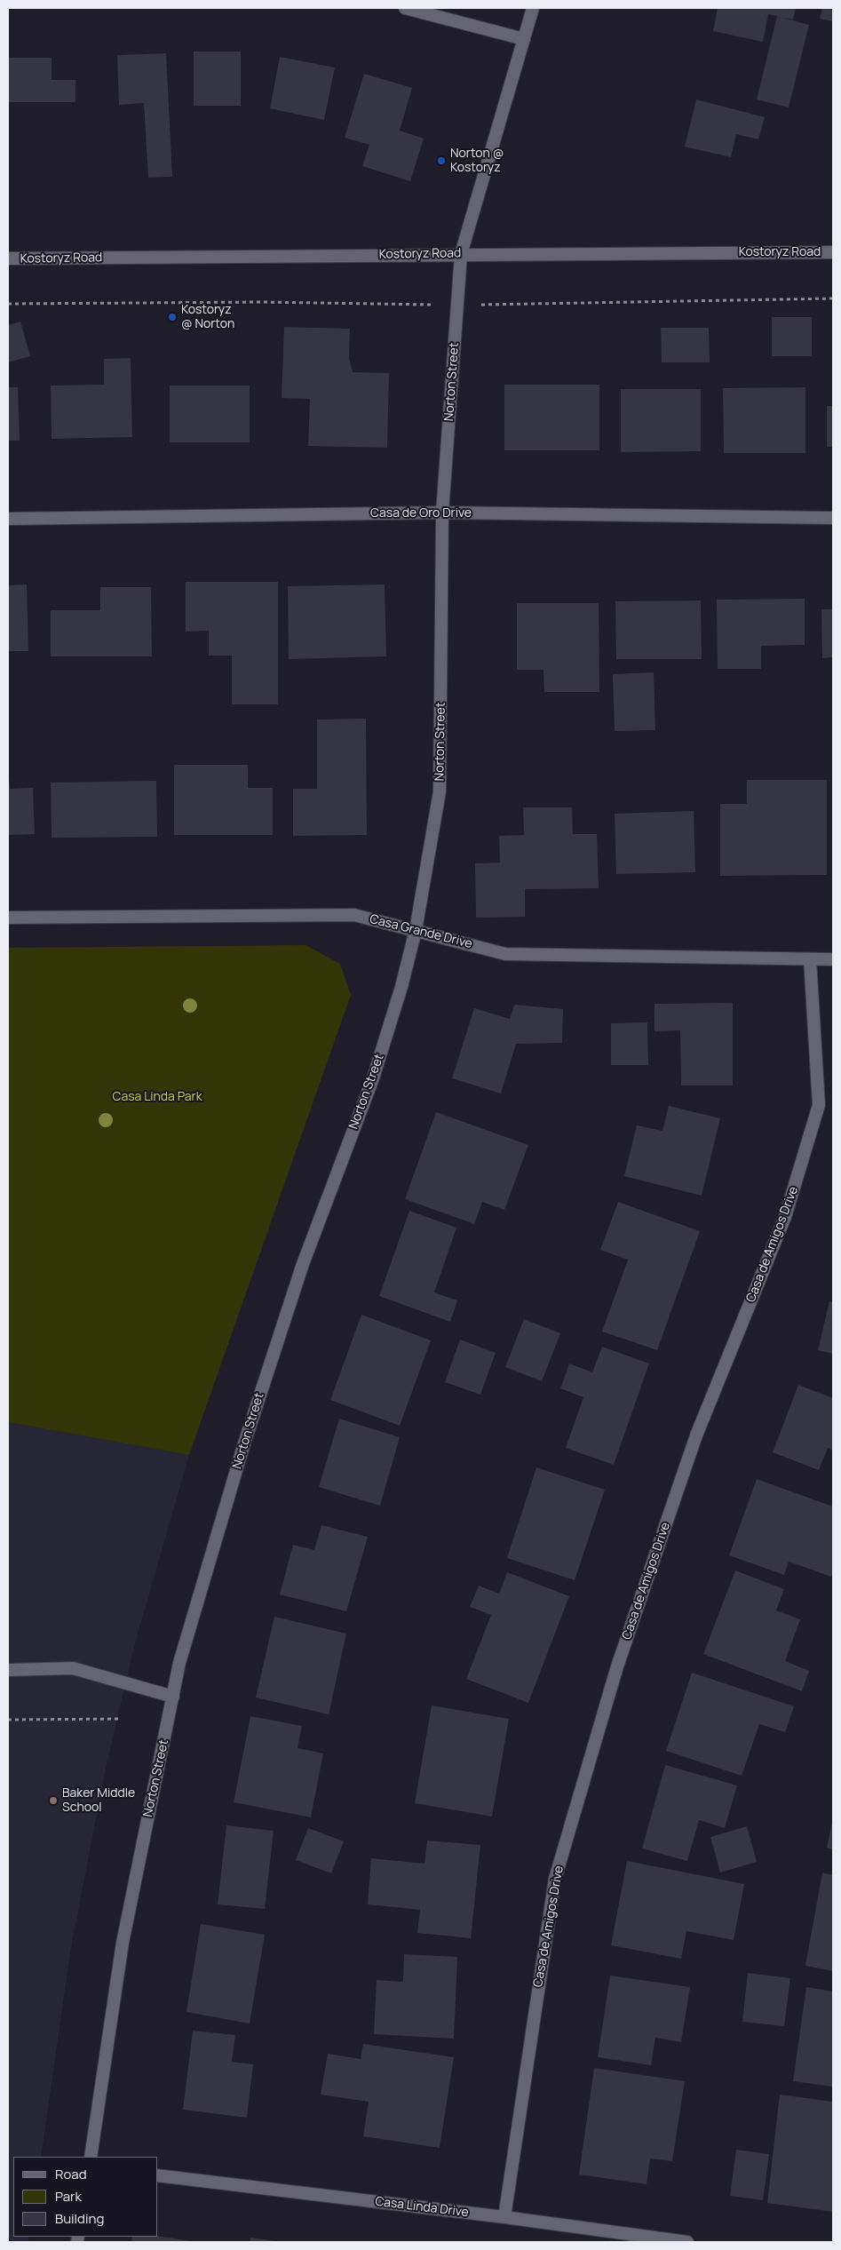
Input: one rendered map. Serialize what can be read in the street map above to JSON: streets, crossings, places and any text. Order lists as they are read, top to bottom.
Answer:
{
  "streets": {
    "street": [
      "Kostoryz Road",
      "Norton Street",
      "Casa de Oro Drive",
      "Casa Grande Drive",
      "Casa de Amigos Drive",
      "Casa Linda Drive"
    ]
  },
  "crossings": [
    ["Kostoryz Road", "Norton Street"],
    ["Norton Street", "Casa de Oro Drive"],
    ["Norton Street", "Casa Grande Drive"],
    ["Casa Grande Drive", "Casa de Amigos Drive"],
    ["Casa de Amigos Drive", "Casa Linda Drive"]
  ],
  "parks": ["Casa Linda Park"],
  "places": ["Norton @ Kostoryz", "Kostoryz @ Norton", "Baker Middle School"],
  "legend": ["Road", "Park", "Building"]
}
